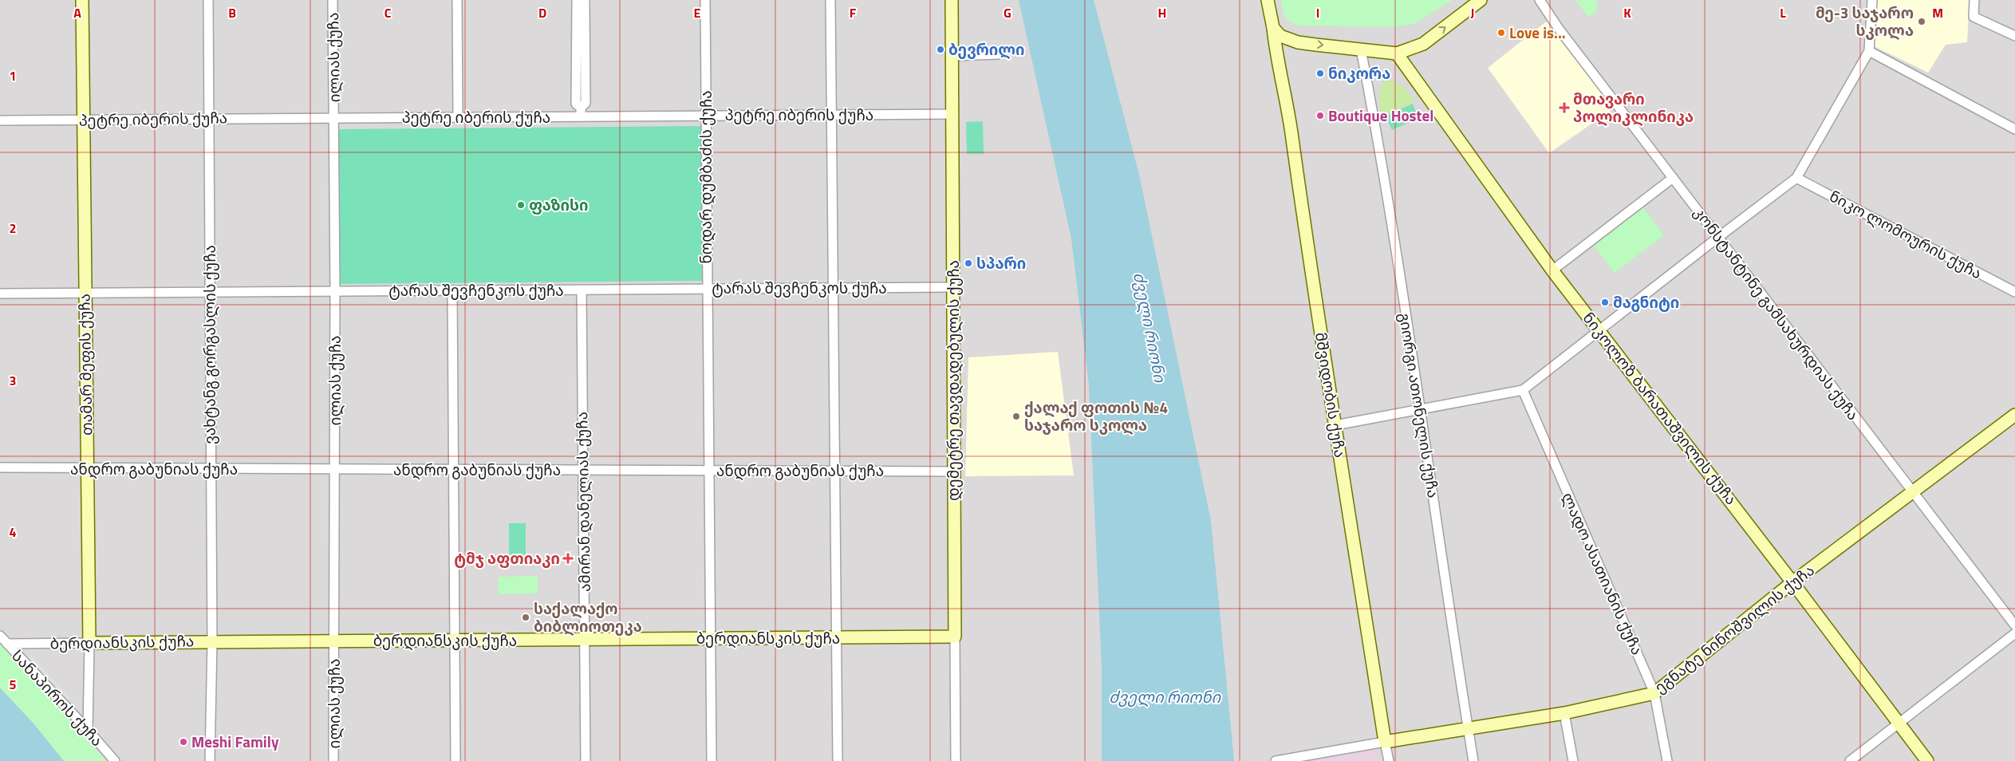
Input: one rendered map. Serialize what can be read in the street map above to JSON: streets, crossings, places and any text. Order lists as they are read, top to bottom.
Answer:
{
  "streets": {
    "street": [
      "ილიას ქუჩა",
      "პეტრე იბერის ქუჩა",
      "ნოდარ დუმბაძის ქუჩა",
      "ნიკო ლომოურის ქუჩა",
      "ტარას შევჩენკოს ქუჩა",
      "კონსტანტინე გამსახურდიას ქუჩა",
      "ვახტანგ გორგასლის ქუჩა",
      "თამარ მეფის ქუჩა",
      "დემეტრე თავდადებულის ქუჩა",
      "მშვიდობის ქუჩა",
      "გიორგი ათონელის ქუჩა",
      "ნიკოლოზ ბარათაშვილის ქუჩა",
      "ანდრო გაბუნიას ქუჩა",
      "ამირან დანელიას ქუჩა",
      "ლადო ასათიანის ქუჩა",
      "ეგნატე ნინოშვილის ქუჩა",
      "ბერდიანსკის ქუჩა",
      "სანაპიროს ქუჩა"
    ]
  },
  "crossings": [
    ["ილიას ქუჩა", "პეტრე იბერის ქუჩა"],
    ["ილიას ქუჩა", "ტარას შევჩენკოს ქუჩა"],
    ["ილიას ქუჩა", "ანდრო გაბუნიას ქუჩა"],
    ["ილიას ქუჩა", "ბერდიანსკის ქუჩა"],
    ["პეტრე იბერის ქუჩა", "ნოდარ დუმბაძის ქუჩა"],
    ["პეტრე იბერის ქუჩა", "ვახტანგ გორგასლის ქუჩა"],
    ["პეტრე იბერის ქუჩა", "თამარ მეფის ქუჩა"],
    ["პეტრე იბერის ქუჩა", "დემეტრე თავდადებულის ქუჩა"],
    ["ნოდარ დუმბაძის ქუჩა", "ტარას შევჩენკოს ქუჩა"],
    ["ნოდარ დუმბაძის ქუჩა", "ანდრო გაბუნიას ქუჩა"],
    ["ნოდარ დუმბაძის ქუჩა", "ბერდიანსკის ქუჩა"],
    ["ტარას შევჩენკოს ქუჩა", "ვახტანგ გორგასლის ქუჩა"],
    ["ტარას შევჩენკოს ქუჩა", "თამარ მეფის ქუჩა"],
    ["ტარას შევჩენკოს ქუჩა", "დემეტრე თავდადებულის ქუჩა"],
    ["ტარას შევჩენკოს ქუჩა", "ამირან დანელიას ქუჩა"],
    ["კონსტანტინე გამსახურდიას ქუჩა", "ეგნატე ნინოშვილის ქუჩა"],
    ["ვახტანგ გორგასლის ქუჩა", "ანდრო გაბუნიას ქუჩა"],
    ["ვახტანგ გორგასლის ქუჩა", "ბერდიანსკის ქუჩა"],
    ["თამარ მეფის ქუჩა", "ანდრო გაბუნიას ქუჩა"],
    ["თამარ მეფის ქუჩა", "ბერდიანსკის ქუჩა"],
    ["თამარ მეფის ქუჩა", "სანაპიროს ქუჩა"],
    ["დემეტრე თავდადებულის ქუჩა", "ანდრო გაბუნიას ქუჩა"],
    ["დემეტრე თავდადებულის ქუჩა", "ბერდიანსკის ქუჩა"],
    ["მშვიდობის ქუჩა", "ეგნატე ნინოშვილის ქუჩა"],
    ["გიორგი ათონელის ქუჩა", "ეგნატე ნინოშვილის ქუჩა"],
    ["ნიკოლოზ ბარათაშვილის ქუჩა", "ეგნატე ნინოშვილის ქუჩა"],
    ["ანდრო გაბუნიას ქუჩა", "ამირან დანელიას ქუჩა"],
    ["ამირან დანელიას ქუჩა", "ბერდიანსკის ქუჩა"],
    ["ლადო ასათიანის ქუჩა", "ეგნატე ნინოშვილის ქუჩა"],
    ["ბერდიანსკის ქუჩა", "სანაპიროს ქუჩა"]
  ],
  "water": ["ძველი რიონი"],
  "places": {
    "other": [
      "მე-3 საჯარო სკოლა",
      "Love is...",
      "ბევრილი",
      "ნიკორა",
      "Boutique Hostel",
      "ფაზისი",
      "სპარი",
      "მაგნიტი",
      "ქალაქ ფოთის №4 საჯარო სკოლა",
      "საქალაქო ბიბლიოთეკა",
      "Meshi Family"
    ],
    "health": ["მთავარი პოლიკლინიკა", "ტმჯ აფთიაკი"]
  },
  "grid": {
    "columns": [
      "A",
      "B",
      "C",
      "D",
      "E",
      "F",
      "G",
      "H",
      "I",
      "J",
      "K",
      "L",
      "M"
    ],
    "rows": [
      "1",
      "2",
      "3",
      "4",
      "5"
    ]
  }
}
